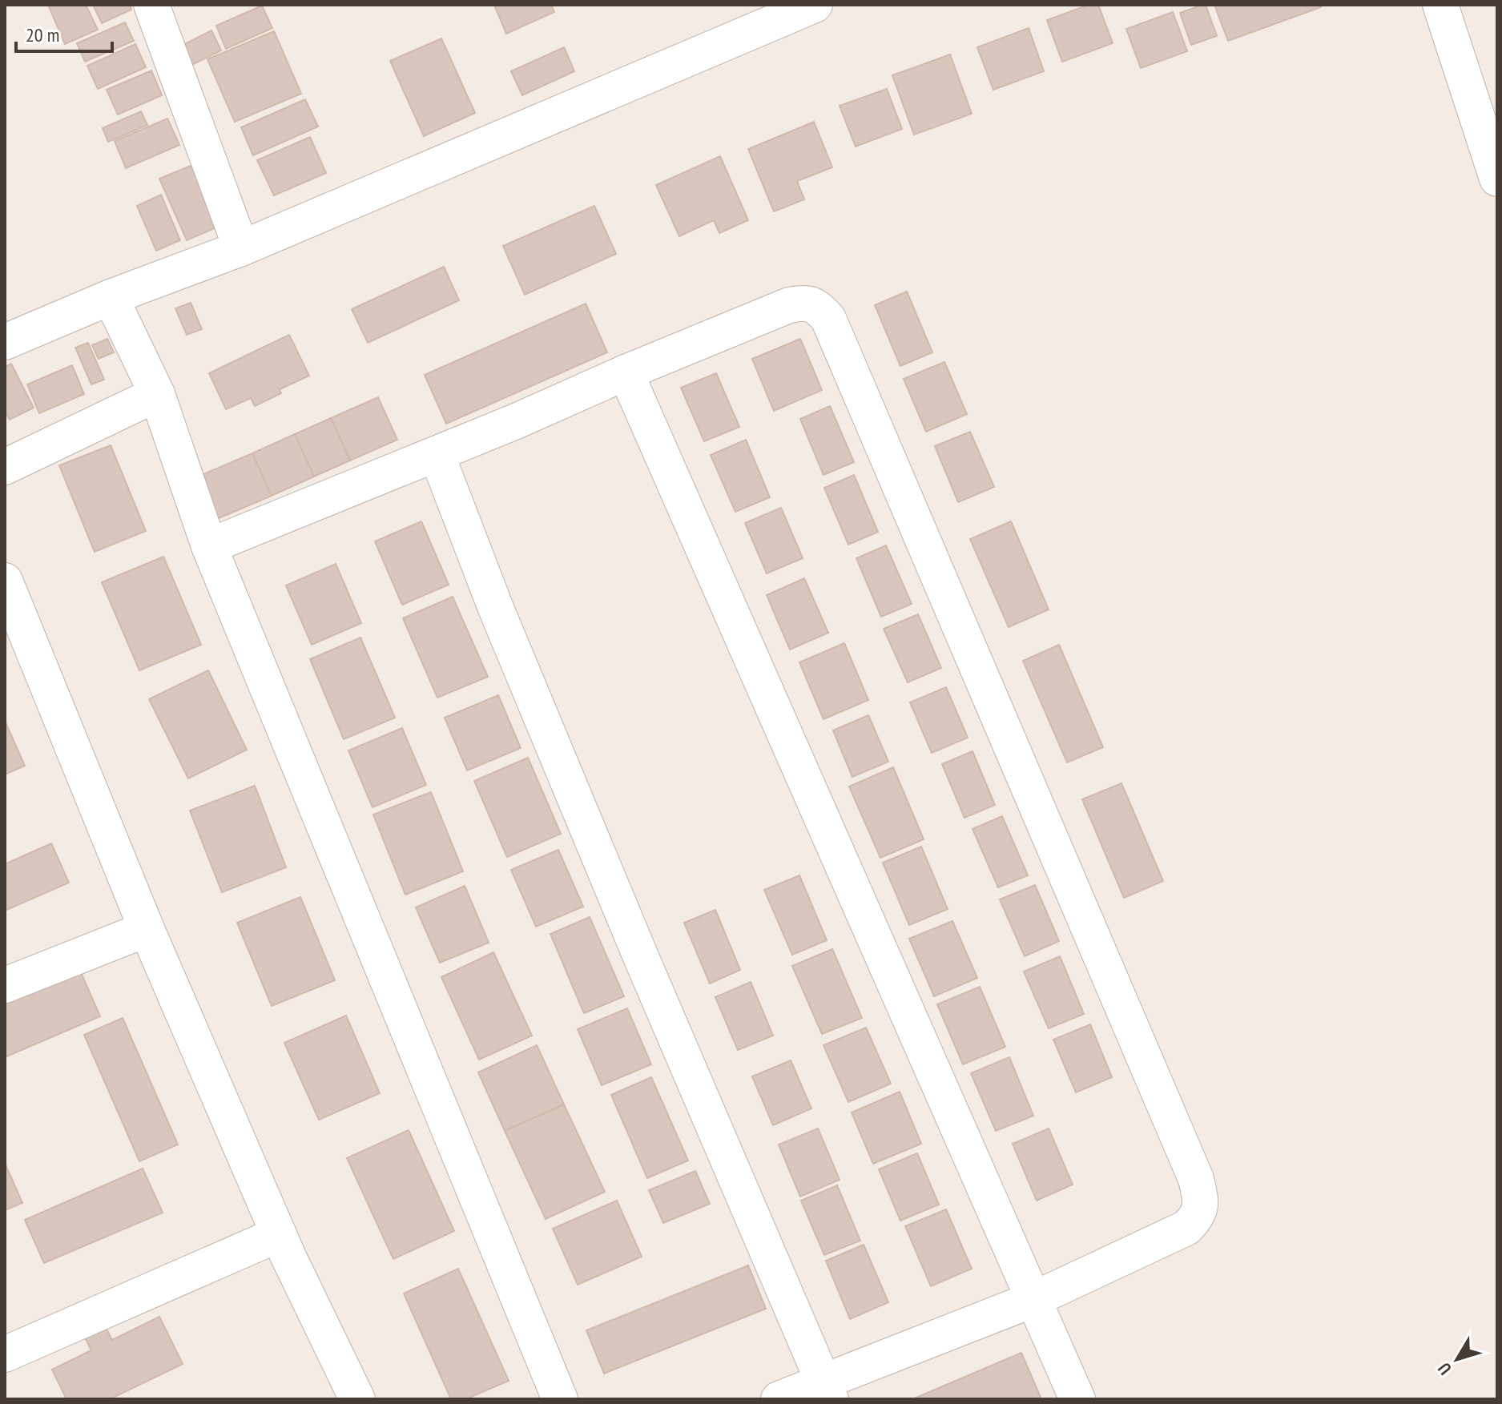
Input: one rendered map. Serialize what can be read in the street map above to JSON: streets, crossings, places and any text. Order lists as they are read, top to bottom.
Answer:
{
  "scale_bar": "20 m",
  "north": "bottom left"
}
